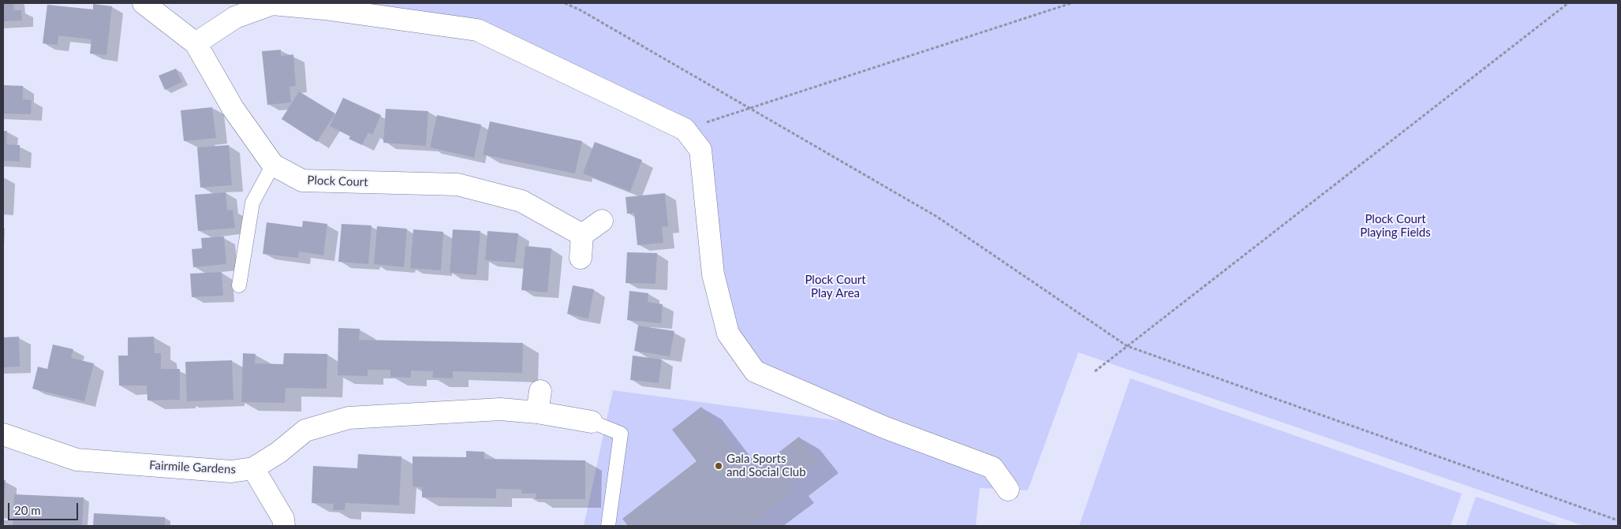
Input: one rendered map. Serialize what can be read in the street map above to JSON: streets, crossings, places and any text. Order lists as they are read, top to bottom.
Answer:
{
  "streets": {
    "street": ["Plock Court", "Fairmile Gardens"]
  },
  "parks": ["Plock Court Playing Fields", "Plock Court Play Area"],
  "places": ["Gala Sports and Social Club"],
  "scale_bar": "20 m"
}
